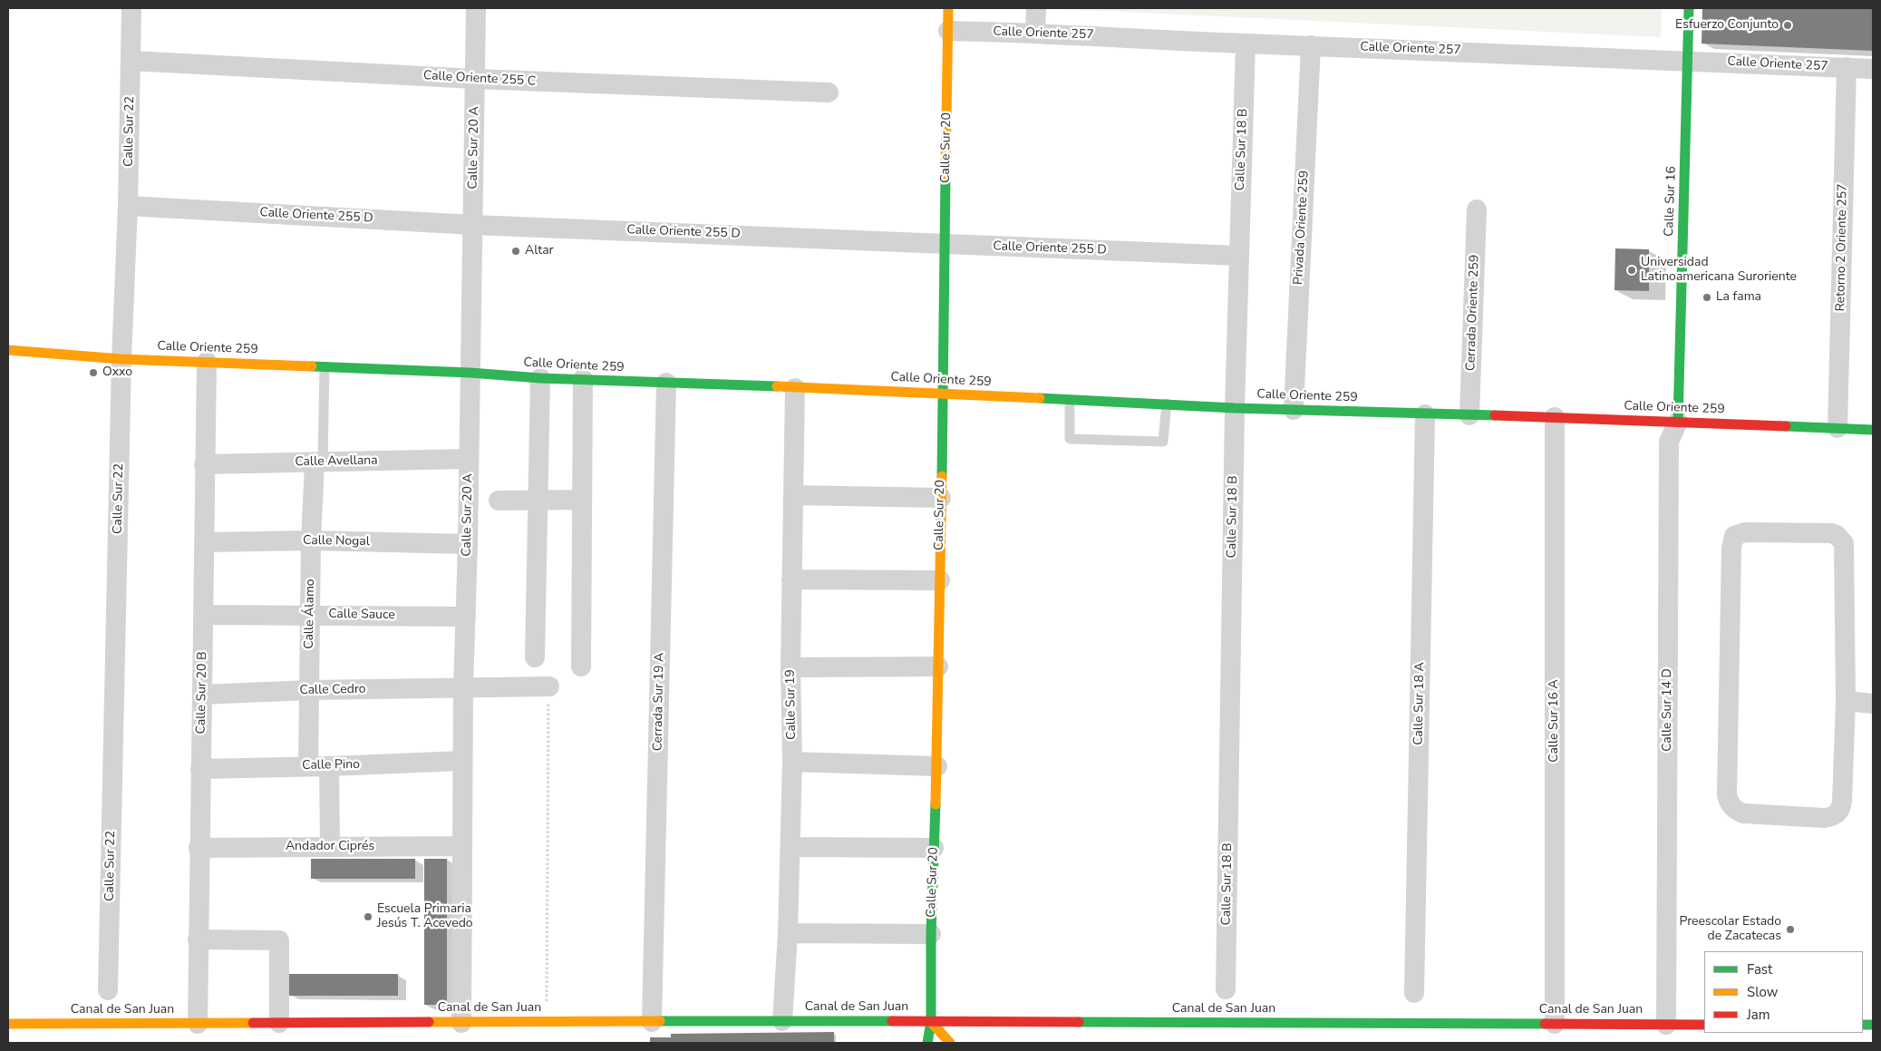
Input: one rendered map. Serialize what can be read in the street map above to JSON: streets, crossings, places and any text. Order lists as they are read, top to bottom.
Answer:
{
  "streets": {
    "street": [
      "Calle Oriente 257",
      "Calle Oriente 255 C",
      "Calle Sur 22",
      "Calle Sur 20 A",
      "Calle Sur 20",
      "Calle Sur 18 B",
      "Calle Sur 16",
      "Calle Oriente 255 D",
      "Privada Oriente 259",
      "Retorno 2 Oriente 257",
      "Cerrada Oriente 259",
      "Calle Oriente 259",
      "Calle Avellana",
      "Calle Nogal",
      "Calle Álamo",
      "Calle Sauce",
      "Calle Cedro",
      "Calle Sur 20 B",
      "Cerrada Sur 19 A",
      "Calle Sur 18 A",
      "Calle Sur 19",
      "Calle Sur 14 D",
      "Calle Sur 16 A",
      "Calle Pino",
      "Andador Ciprés",
      "Canal de San Juan"
    ]
  },
  "crossings": [
    ["Calle Oriente 257", "Calle Sur 20"],
    ["Calle Oriente 257", "Calle Sur 18 B"],
    ["Calle Oriente 257", "Calle Sur 16"],
    ["Calle Oriente 257", "Privada Oriente 259"],
    ["Calle Oriente 257", "Retorno 2 Oriente 257"],
    ["Calle Oriente 255 C", "Calle Sur 22"],
    ["Calle Oriente 255 C", "Calle Sur 20 A"],
    ["Calle Sur 22", "Calle Oriente 255 D"],
    ["Calle Sur 22", "Calle Oriente 259"],
    ["Calle Sur 20 A", "Calle Oriente 255 D"],
    ["Calle Sur 20 A", "Calle Oriente 259"],
    ["Calle Sur 20 A", "Calle Avellana"],
    ["Calle Sur 20 A", "Calle Nogal"],
    ["Calle Sur 20 A", "Calle Sauce"],
    ["Calle Sur 20 A", "Calle Cedro"],
    ["Calle Sur 20 A", "Calle Pino"],
    ["Calle Sur 20 A", "Andador Ciprés"],
    ["Calle Sur 20 A", "Canal de San Juan"],
    ["Calle Sur 20", "Calle Oriente 255 D"],
    ["Calle Sur 20", "Calle Oriente 259"],
    ["Calle Sur 20", "Canal de San Juan"],
    ["Calle Sur 18 B", "Calle Oriente 255 D"],
    ["Calle Sur 18 B", "Calle Oriente 259"],
    ["Calle Sur 16", "Calle Oriente 259"],
    ["Calle Sur 16", "Calle Sur 14 D"],
    ["Privada Oriente 259", "Calle Oriente 259"],
    ["Retorno 2 Oriente 257", "Calle Oriente 259"],
    ["Cerrada Oriente 259", "Calle Oriente 259"],
    ["Calle Oriente 259", "Calle Álamo"],
    ["Calle Oriente 259", "Calle Sur 20 B"],
    ["Calle Oriente 259", "Cerrada Sur 19 A"],
    ["Calle Oriente 259", "Calle Sur 18 A"],
    ["Calle Oriente 259", "Calle Sur 19"],
    ["Calle Oriente 259", "Calle Sur 14 D"],
    ["Calle Oriente 259", "Calle Sur 16 A"],
    ["Calle Avellana", "Calle Álamo"],
    ["Calle Avellana", "Calle Sur 20 B"],
    ["Calle Nogal", "Calle Álamo"],
    ["Calle Nogal", "Calle Sur 20 B"],
    ["Calle Álamo", "Calle Sauce"],
    ["Calle Álamo", "Calle Cedro"],
    ["Calle Álamo", "Calle Pino"],
    ["Calle Sauce", "Calle Sur 20 B"],
    ["Calle Cedro", "Calle Sur 20 B"],
    ["Calle Sur 20 B", "Calle Pino"],
    ["Calle Sur 20 B", "Andador Ciprés"],
    ["Calle Sur 20 B", "Canal de San Juan"],
    ["Cerrada Sur 19 A", "Canal de San Juan"],
    ["Calle Sur 19", "Canal de San Juan"],
    ["Calle Sur 14 D", "Canal de San Juan"],
    ["Calle Sur 16 A", "Canal de San Juan"]
  ],
  "places": [
    "Esfuerzo Conjunto",
    "Altar",
    "Universidad Latinoamericana Suroriente",
    "La fama",
    "Oxxo",
    "Escuela Primaria Jesús T. Acevedo",
    "Preescolar Estado de Zacatecas"
  ],
  "legend": ["Fast", "Slow", "Jam"]
}
